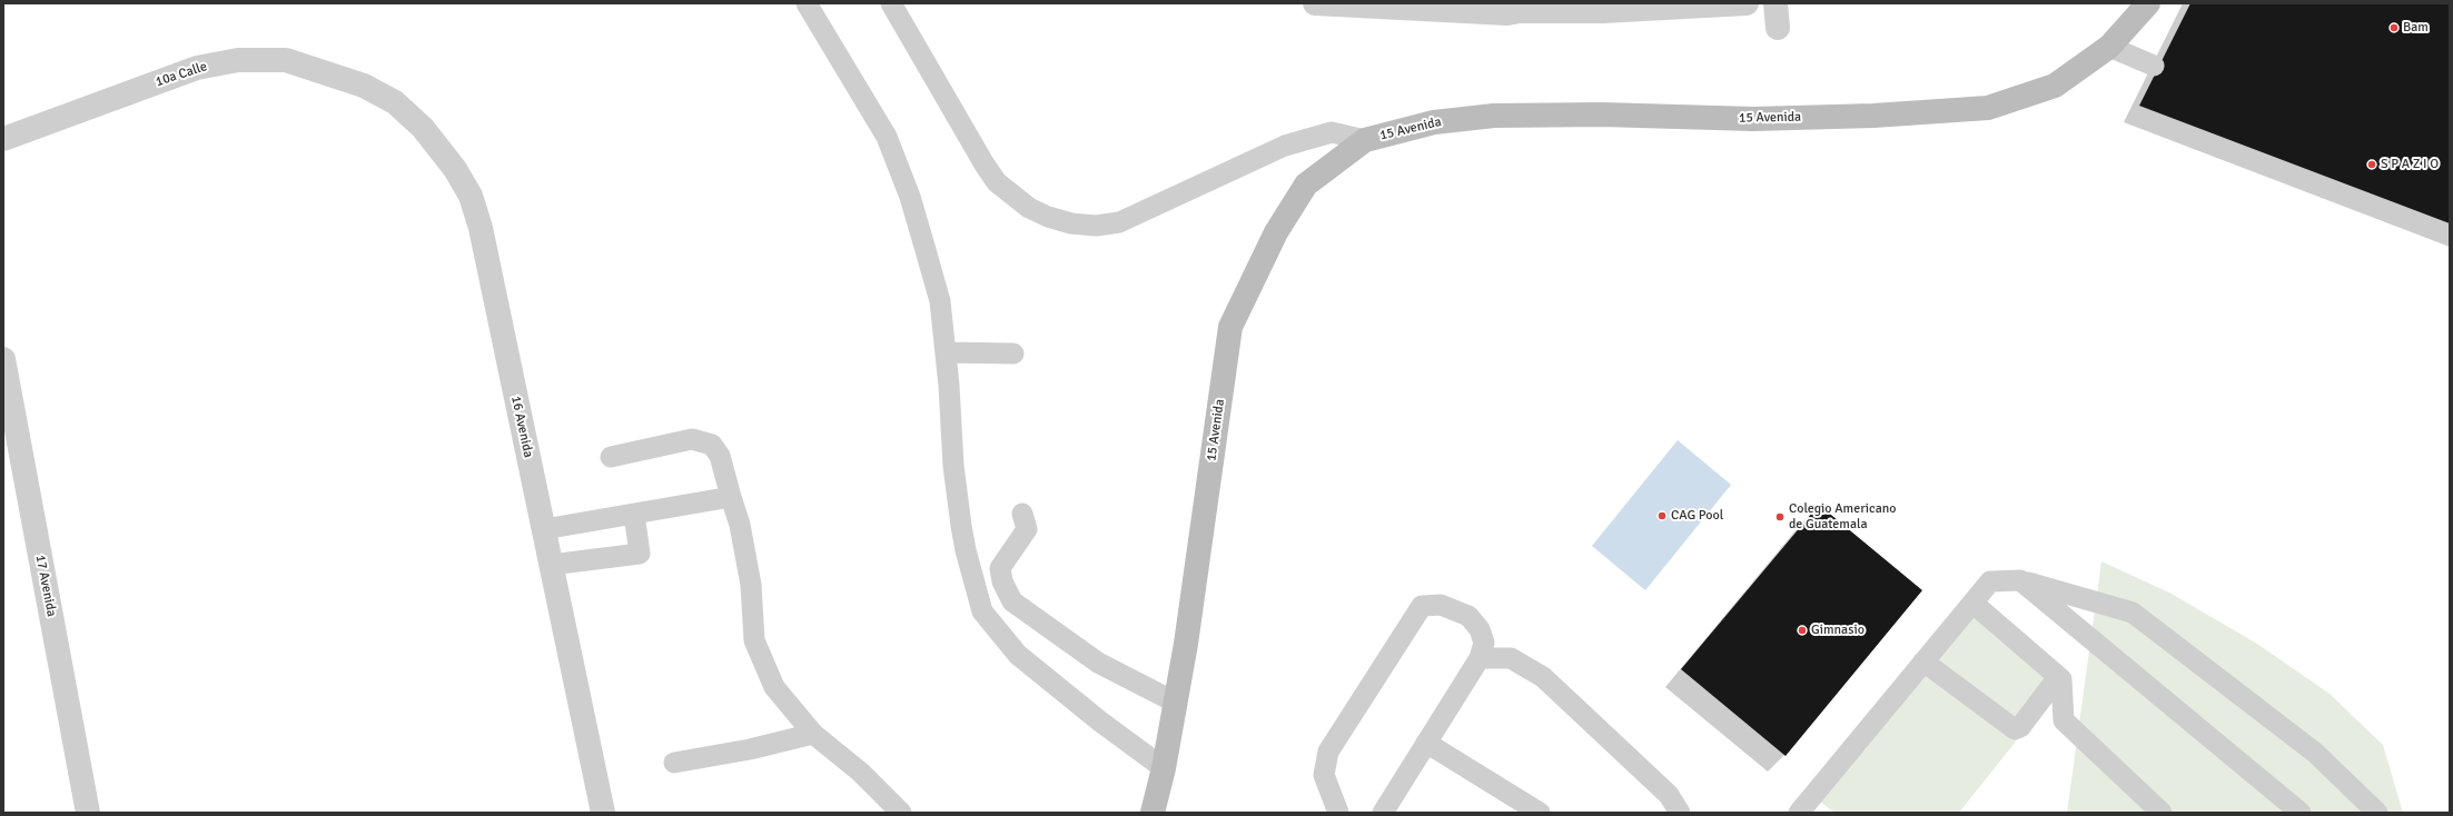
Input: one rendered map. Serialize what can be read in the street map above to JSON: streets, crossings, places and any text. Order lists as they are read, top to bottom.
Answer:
{
  "streets": {
    "street": [
      "10a Calle",
      "15 Avenida",
      "16 Avenida",
      "17 Avenida"
    ]
  },
  "crossings": [
    ["10a Calle", "16 Avenida"]
  ],
  "places": [
    "Bam",
    "S P A Z I O",
    "CAG Pool",
    "Colegio Americano de Guatemala",
    "Gimnasio"
  ]
}
